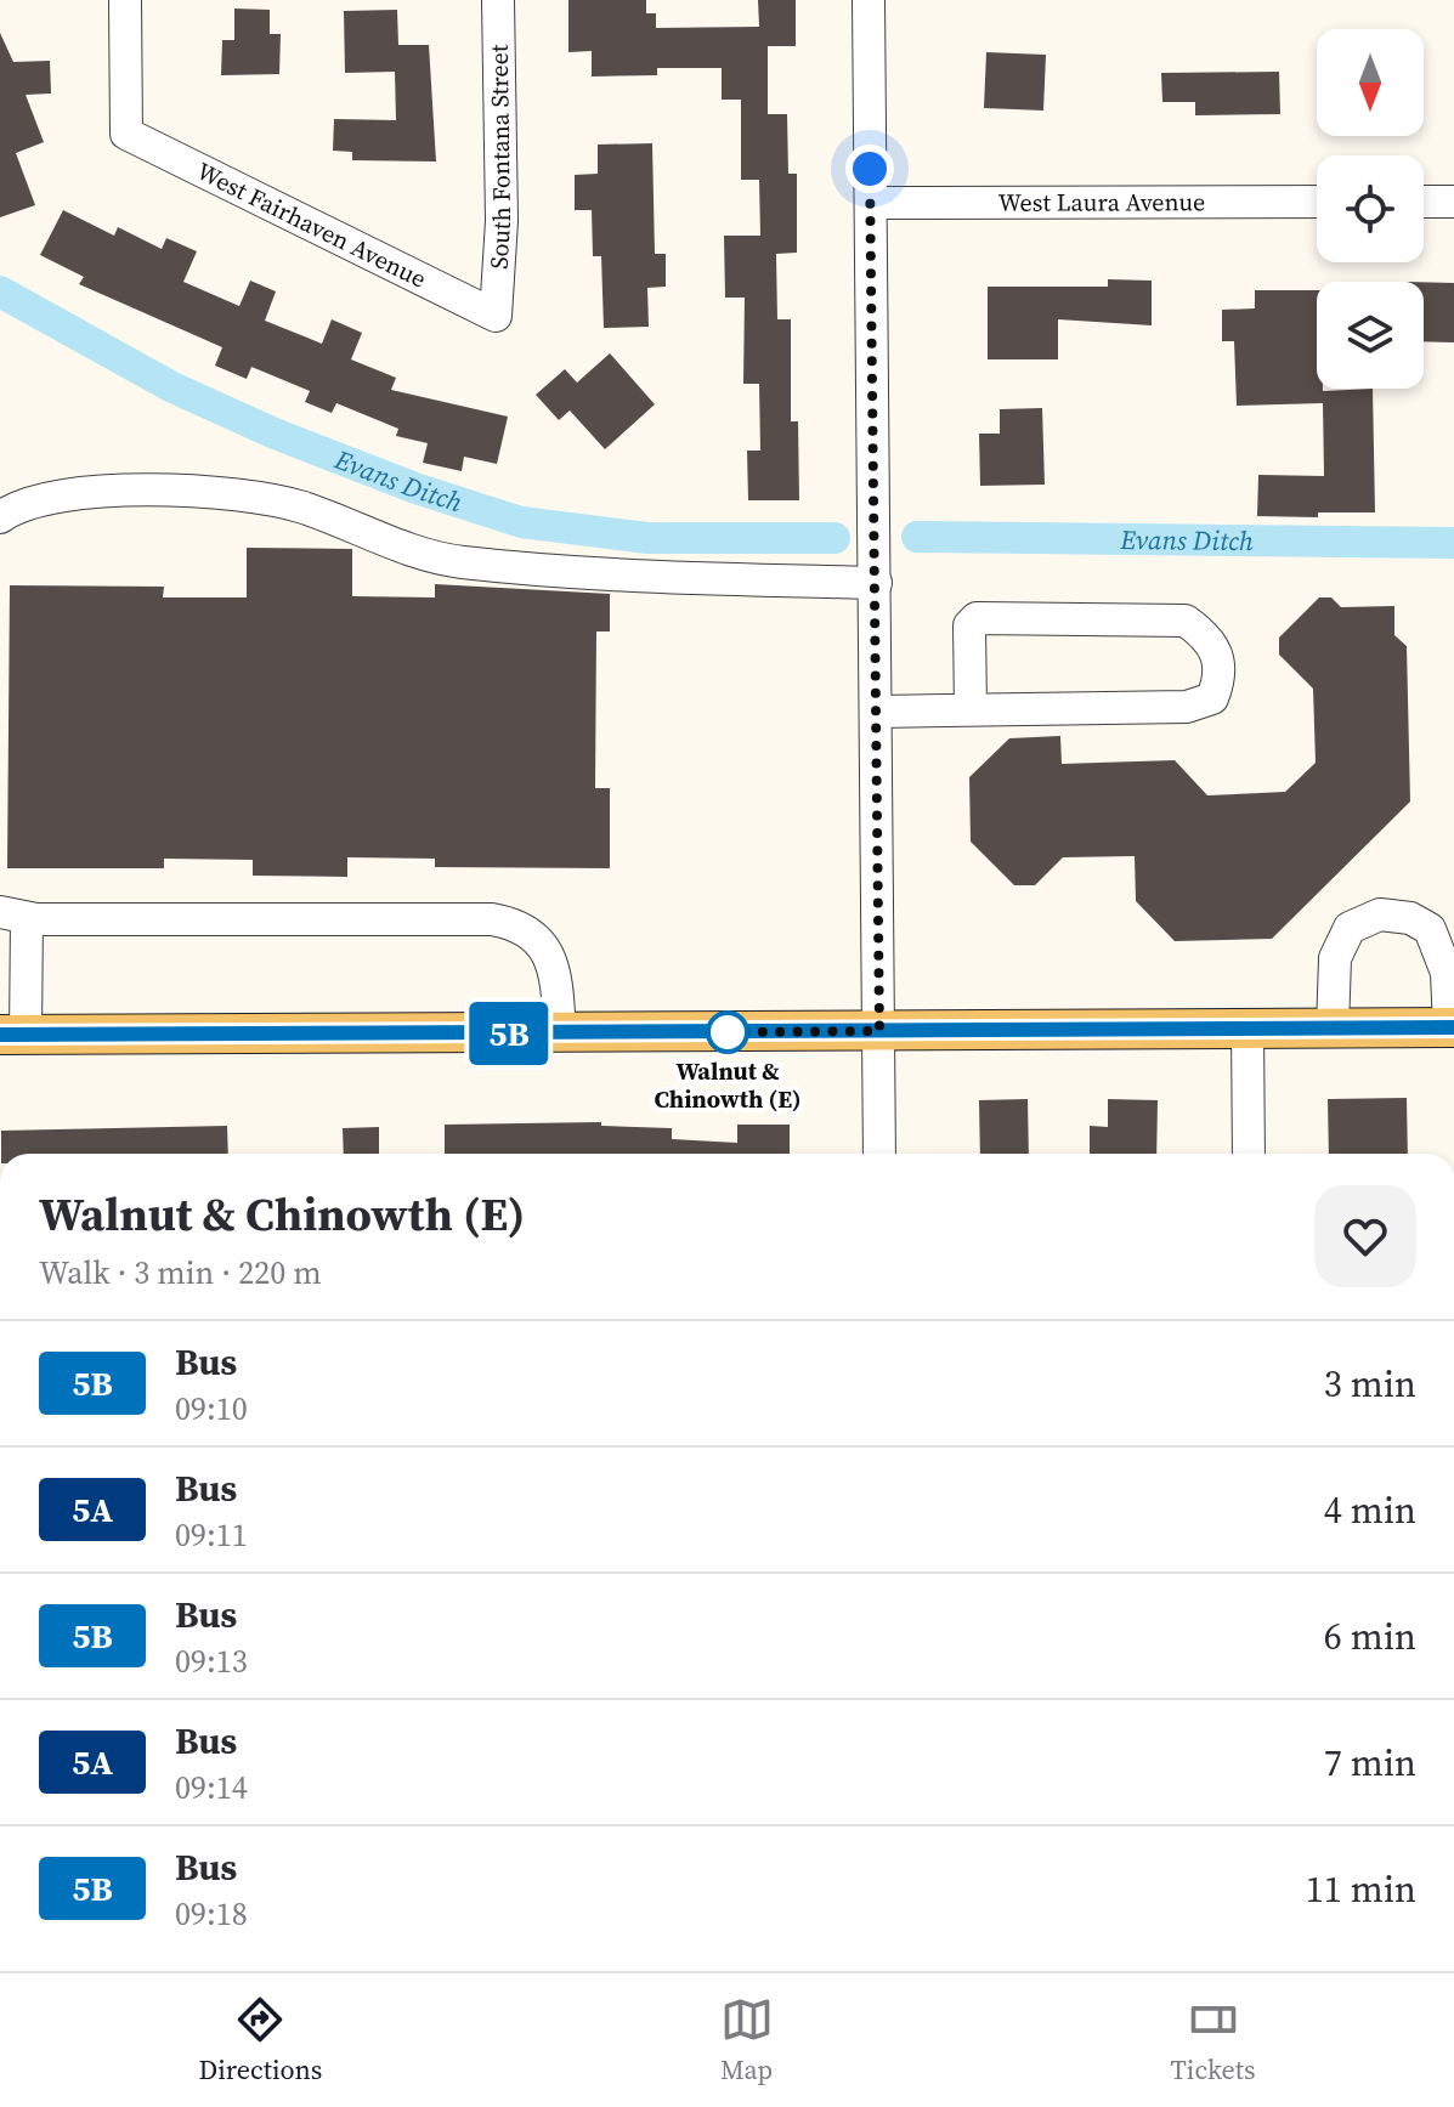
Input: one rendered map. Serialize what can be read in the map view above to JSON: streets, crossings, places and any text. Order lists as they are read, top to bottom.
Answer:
{
  "streets": {
    "street": ["South Fontana Street", "West Laura Avenue", "West Fairhaven Avenue"]
  },
  "crossings": [
    ["South Fontana Street", "West Fairhaven Avenue"]
  ],
  "water": ["Evans Ditch"],
  "places": ["Walnut & Chinowth (E)"],
  "lines": ["bus line 5B"],
  "north": "bottom",
  "page": {
    "on_map": "5B",
    "heading": ["Walnut & Chinowth (E)", "Walk · 3 min · 220 m"],
    "list": [
      {
        "mark": "5B",
        "name": "Bus",
        "note": "09:10",
        "value": "3 min"
      },
      {
        "mark": "5A",
        "name": "Bus",
        "note": "09:11",
        "value": "4 min"
      },
      {
        "mark": "5B",
        "name": "Bus",
        "note": "09:13",
        "value": "6 min"
      },
      {
        "mark": "5A",
        "name": "Bus",
        "note": "09:14",
        "value": "7 min"
      },
      {
        "mark": "5B",
        "name": "Bus",
        "note": "09:18",
        "value": "11 min"
      }
    ],
    "tabs": ["Directions", "Map", "Tickets"]
  }
}
